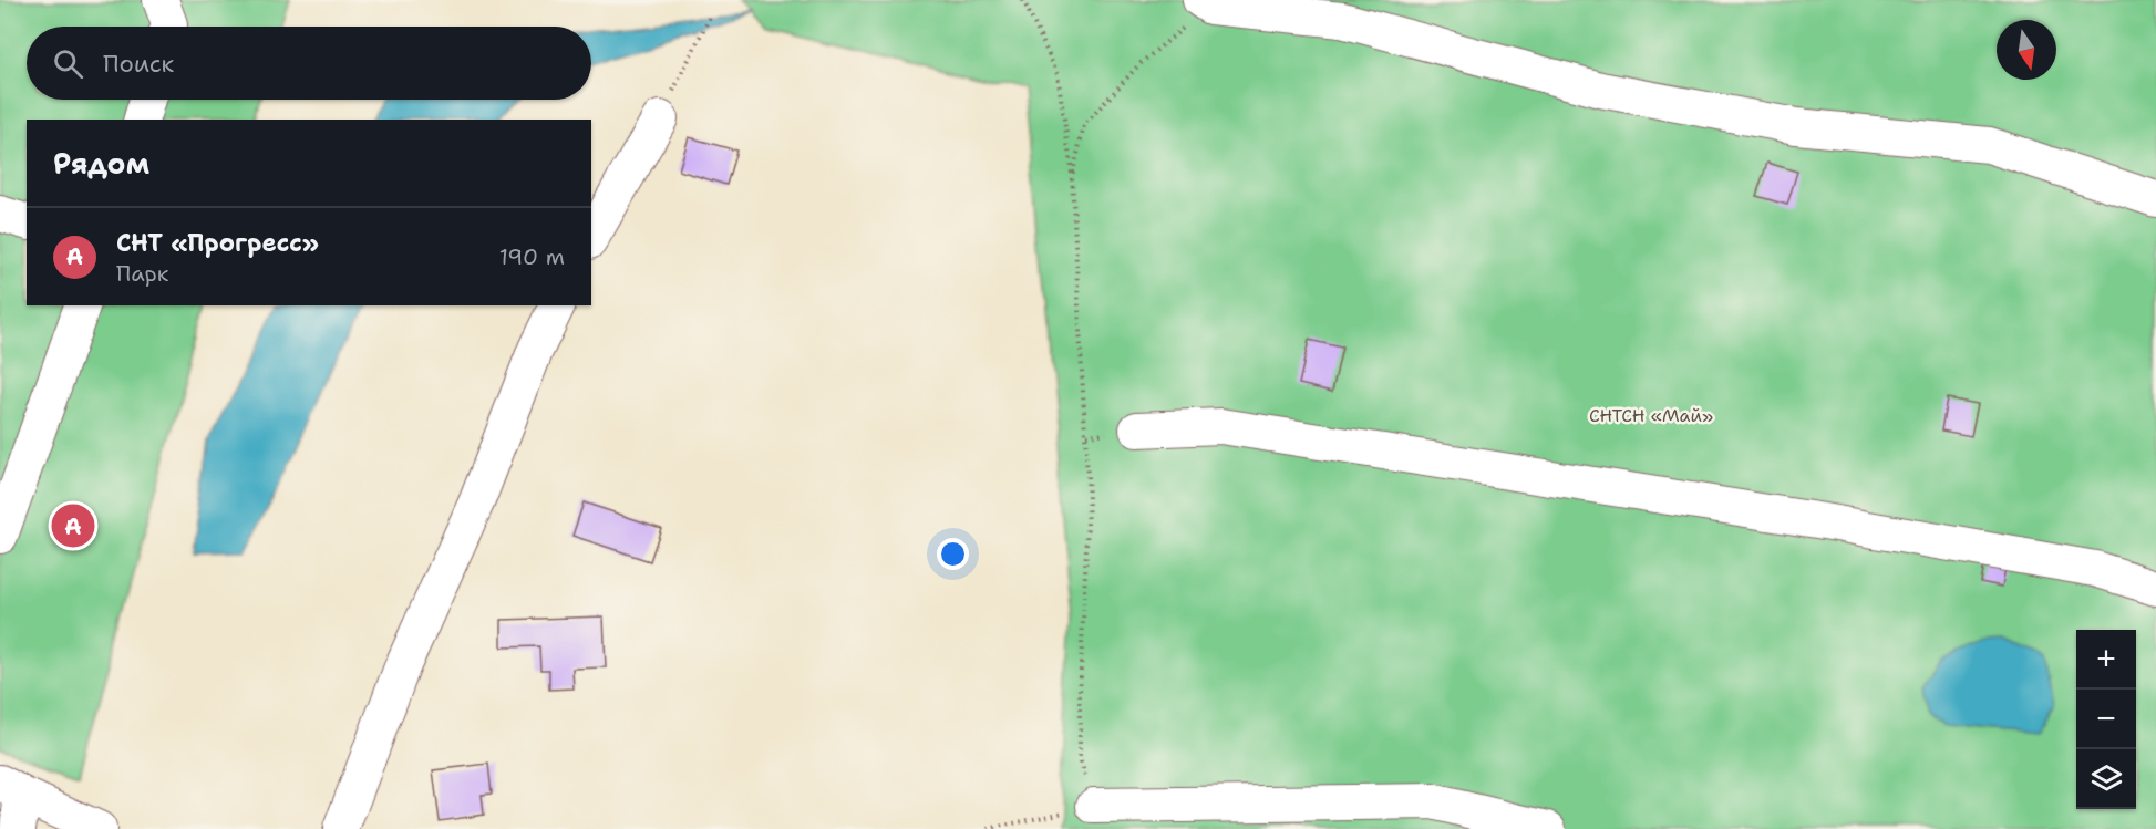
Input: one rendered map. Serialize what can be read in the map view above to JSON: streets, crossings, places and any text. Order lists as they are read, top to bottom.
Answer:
{
  "parks": ["СНТСН «Май»"],
  "north": "bottom",
  "page": {
    "search": "Поиск",
    "heading": "Рядом",
    "list": [
      {
        "mark": "A",
        "name": "СНТ «Прогресс»",
        "note": "Парк",
        "value": "190 m"
      }
    ],
    "pins": "A",
    "map_buttons": ["+", "−"]
  }
}
